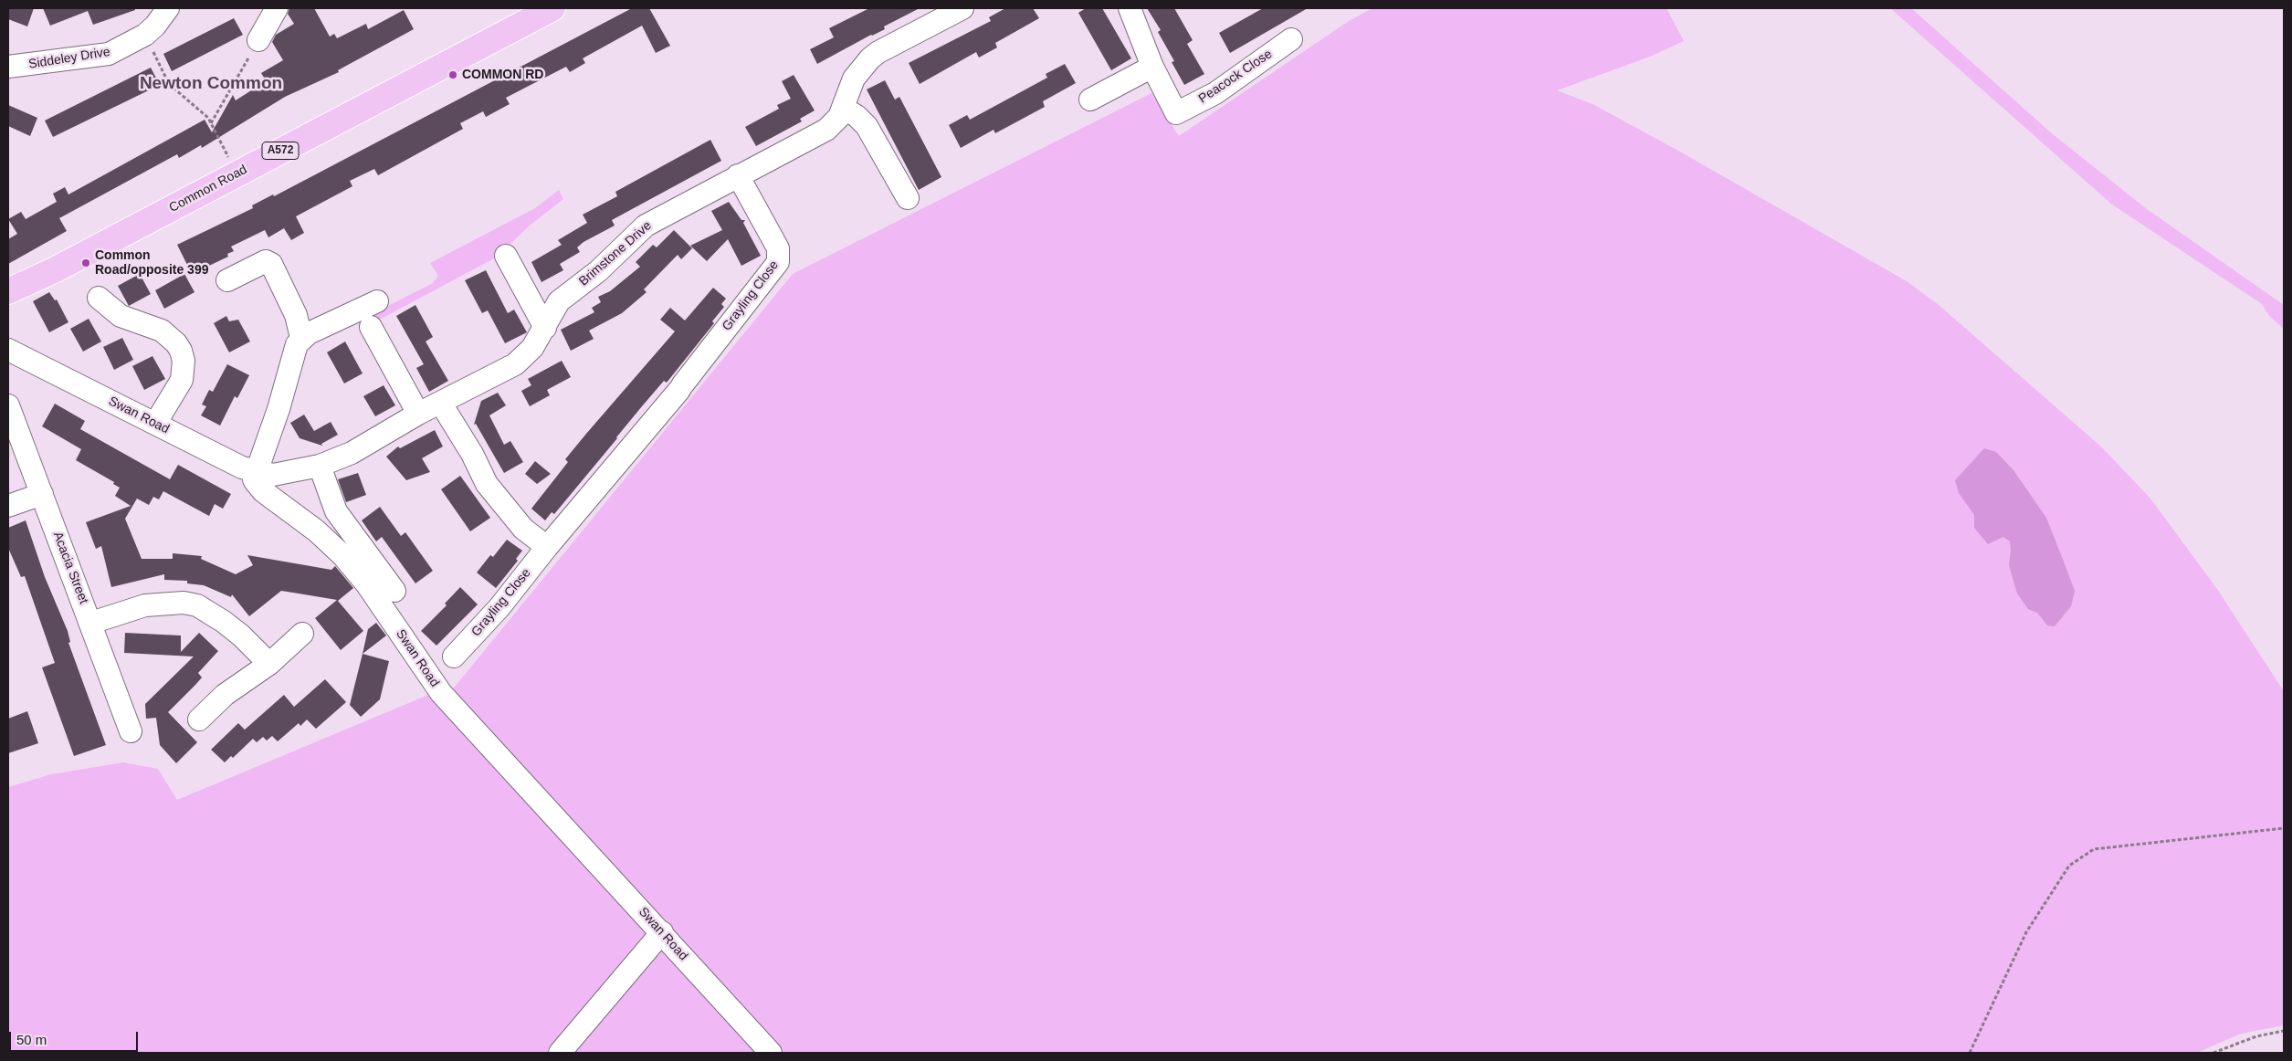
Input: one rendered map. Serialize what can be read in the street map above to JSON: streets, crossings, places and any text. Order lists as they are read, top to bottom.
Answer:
{
  "streets": {
    "main road": ["A572", "Common Road"],
    "street": [
      "Siddeley Drive",
      "Peacock Close",
      "Brimstone Drive",
      "Grayling Close",
      "Swan Road",
      "Acacia Street"
    ]
  },
  "crossings": [
    ["Brimstone Drive", "Grayling Close"],
    ["Brimstone Drive", "Swan Road"]
  ],
  "districts": ["Newton Common"],
  "places": ["COMMON RD", "Common Road/opposite 399"],
  "scale_bar": "50 m"
}
